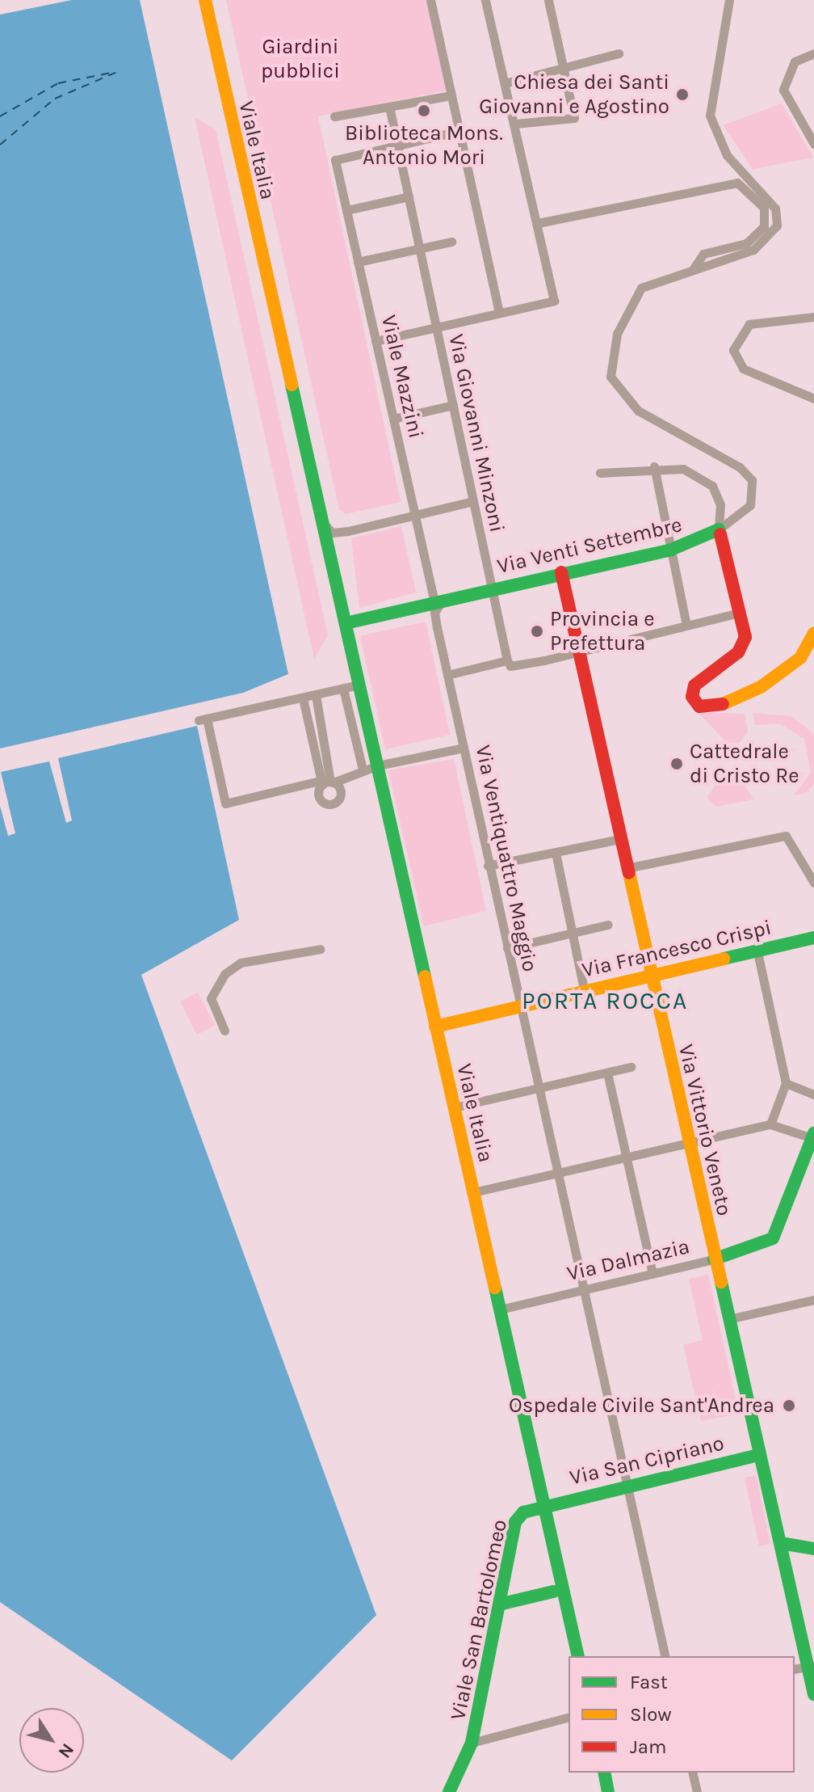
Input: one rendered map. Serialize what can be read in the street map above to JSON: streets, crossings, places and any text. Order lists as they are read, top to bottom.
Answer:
{
  "streets": {
    "street": [
      "Viale Italia",
      "Viale Mazzini",
      "Via Giovanni Minzoni",
      "Via Venti Settembre",
      "Via Ventiquattro Maggio",
      "Via Francesco Crispi",
      "Via Vittorio Veneto",
      "Via Dalmazia",
      "Via San Cipriano",
      "Viale San Bartolomeo"
    ]
  },
  "crossings": [
    ["Viale Italia", "Via Venti Settembre"],
    ["Viale Italia", "Via Francesco Crispi"],
    ["Viale Italia", "Via Dalmazia"],
    ["Viale Italia", "Via San Cipriano"],
    ["Viale Italia", "Viale San Bartolomeo"],
    ["Viale Mazzini", "Via Giovanni Minzoni"],
    ["Viale Mazzini", "Via Venti Settembre"],
    ["Viale Mazzini", "Via Ventiquattro Maggio"],
    ["Via Giovanni Minzoni", "Via Venti Settembre"],
    ["Via Venti Settembre", "Via Ventiquattro Maggio"],
    ["Via Venti Settembre", "Via Vittorio Veneto"],
    ["Via Ventiquattro Maggio", "Via Francesco Crispi"],
    ["Via Ventiquattro Maggio", "Via Dalmazia"],
    ["Via Ventiquattro Maggio", "Via San Cipriano"],
    ["Via Francesco Crispi", "Via Vittorio Veneto"],
    ["Via Vittorio Veneto", "Via Dalmazia"],
    ["Via Vittorio Veneto", "Via San Cipriano"],
    ["Via San Cipriano", "Viale San Bartolomeo"]
  ],
  "districts": ["PORTA ROCCA"],
  "parks": ["Giardini pubblici"],
  "places": [
    "Chiesa dei Santi Giovanni e Agostino",
    "Biblioteca Mons. Antonio Mori",
    "Provincia e Prefettura",
    "Cattedrale di Cristo Re",
    "Ospedale Civile Sant'Andrea"
  ],
  "legend": ["Fast", "Slow", "Jam"],
  "north": "bottom right"
}
